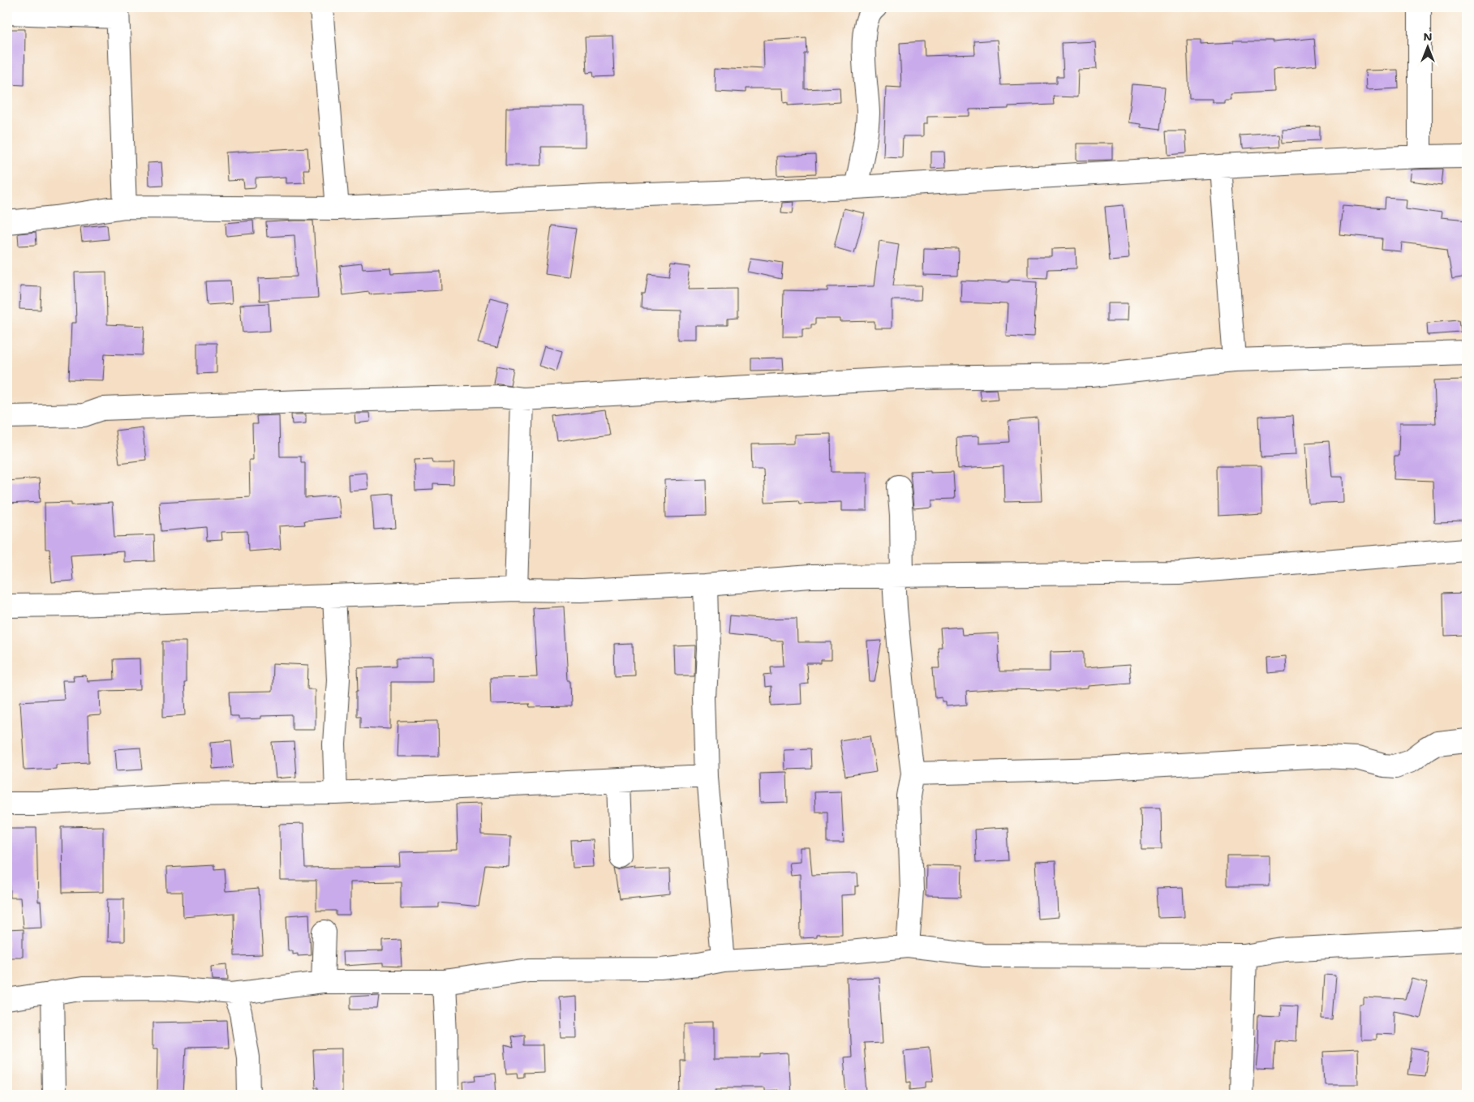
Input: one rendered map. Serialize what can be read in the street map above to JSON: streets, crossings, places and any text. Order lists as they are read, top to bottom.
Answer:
{
  "north": "top"
}
